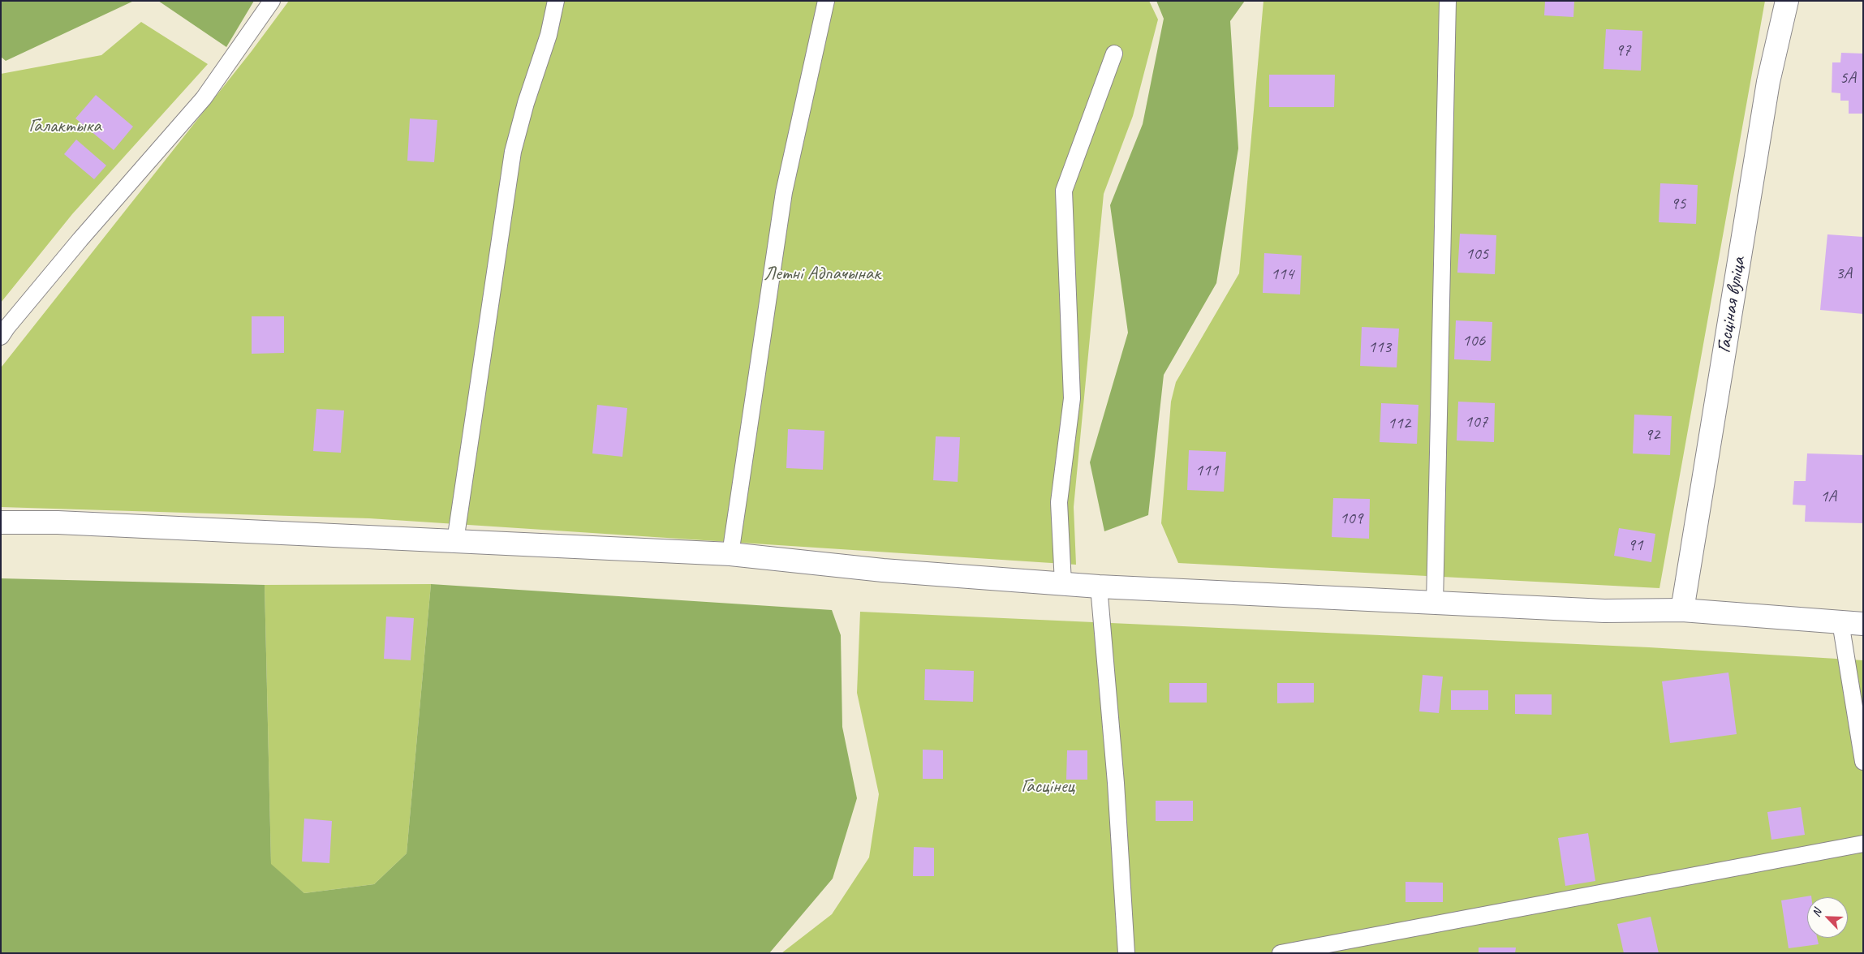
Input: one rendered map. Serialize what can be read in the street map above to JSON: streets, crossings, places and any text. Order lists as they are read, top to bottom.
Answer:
{
  "streets": {
    "street": ["Гасціная вуліца"]
  },
  "parks": ["Галактыка", "Летні Адпачынак", "Гасцінец"],
  "house_numbers": [
    "97",
    "5А",
    "95",
    "105",
    "3А",
    "114",
    "106",
    "113",
    "107",
    "112",
    "92",
    "111",
    "1А",
    "109",
    "91"
  ],
  "north": "top left"
}
